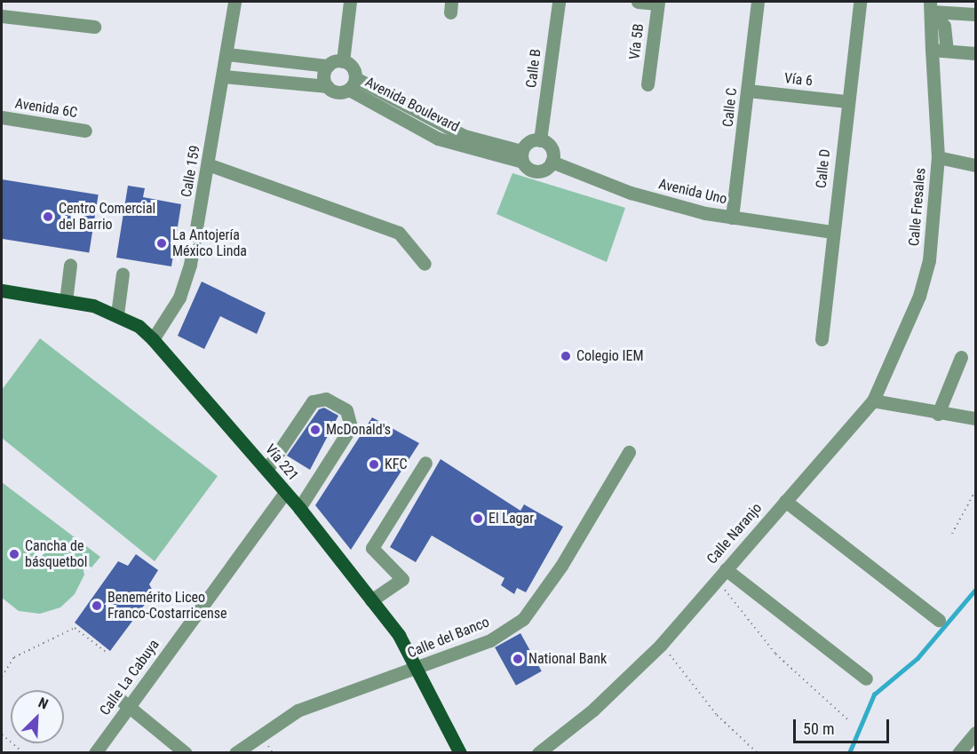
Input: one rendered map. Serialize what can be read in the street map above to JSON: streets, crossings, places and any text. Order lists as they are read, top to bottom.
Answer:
{
  "streets": {
    "main road": ["Vía 221"],
    "street": [
      "Vía 5B",
      "Calle B",
      "Vía 6",
      "Avenida Boulevard",
      "Calle C",
      "Avenida 6C",
      "Calle D",
      "Calle 159",
      "Avenida Uno",
      "Calle Fresales",
      "Calle Naranjo",
      "Calle del Banco",
      "Calle La Cabuya"
    ]
  },
  "crossings": [
    ["Calle B", "Avenida Boulevard"],
    ["Calle B", "Avenida Uno"],
    ["Vía 6", "Calle C"],
    ["Vía 6", "Calle D"],
    ["Avenida Boulevard", "Avenida Uno"],
    ["Calle C", "Avenida Uno"],
    ["Calle D", "Avenida Uno"],
    ["Calle 159", "Vía 221"],
    ["Calle Fresales", "Calle Naranjo"],
    ["Vía 221", "Calle del Banco"],
    ["Vía 221", "Calle La Cabuya"]
  ],
  "places": [
    "Centro Comercial del Barrio",
    "La Antojería México Linda",
    "Colegio IEM",
    "McDonald's",
    "KFC",
    "El Lagar",
    "Cancha de básquetbol",
    "Benemérito Liceo Franco-Costarricense",
    "National Bank"
  ],
  "scale_bar": "50 m",
  "north": "top right"
}
